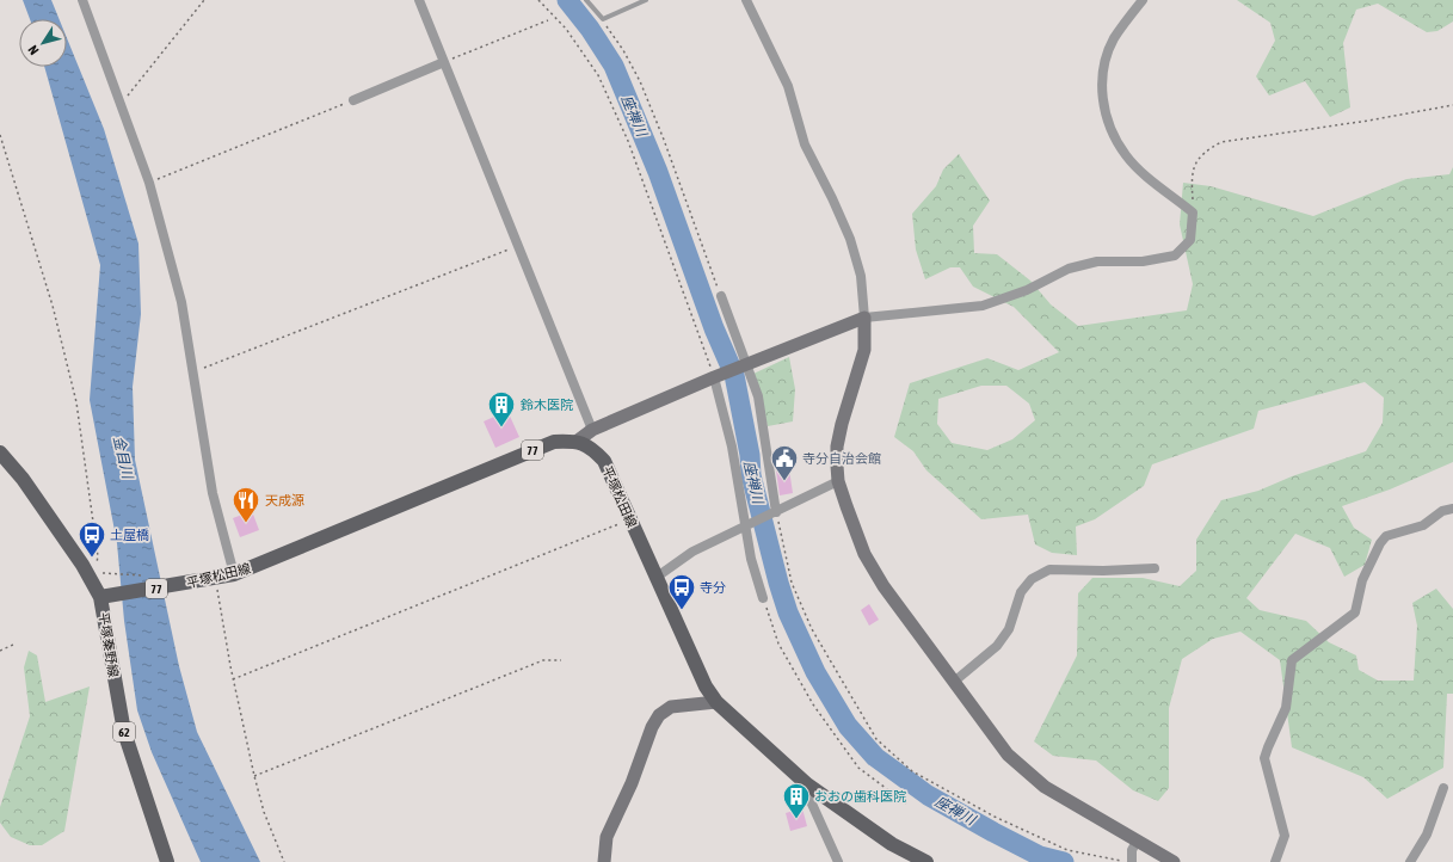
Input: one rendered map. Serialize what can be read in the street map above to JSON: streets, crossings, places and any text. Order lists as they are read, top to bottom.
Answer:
{
  "streets": {
    "main road": [
      "77",
      "平塚松田線",
      "平塚秦野線",
      "62"
    ]
  },
  "crossings": [
    ["平塚松田線", "平塚秦野線"]
  ],
  "water": ["座禅川", "金目川"],
  "places": {
    "building": ["鈴木医院", "おおの歯科医院"],
    "public building": ["寺分自治会館"],
    "restaurant": ["天成源"],
    "bus stop": ["土屋橋", "寺分"]
  },
  "north": "bottom left"
}
